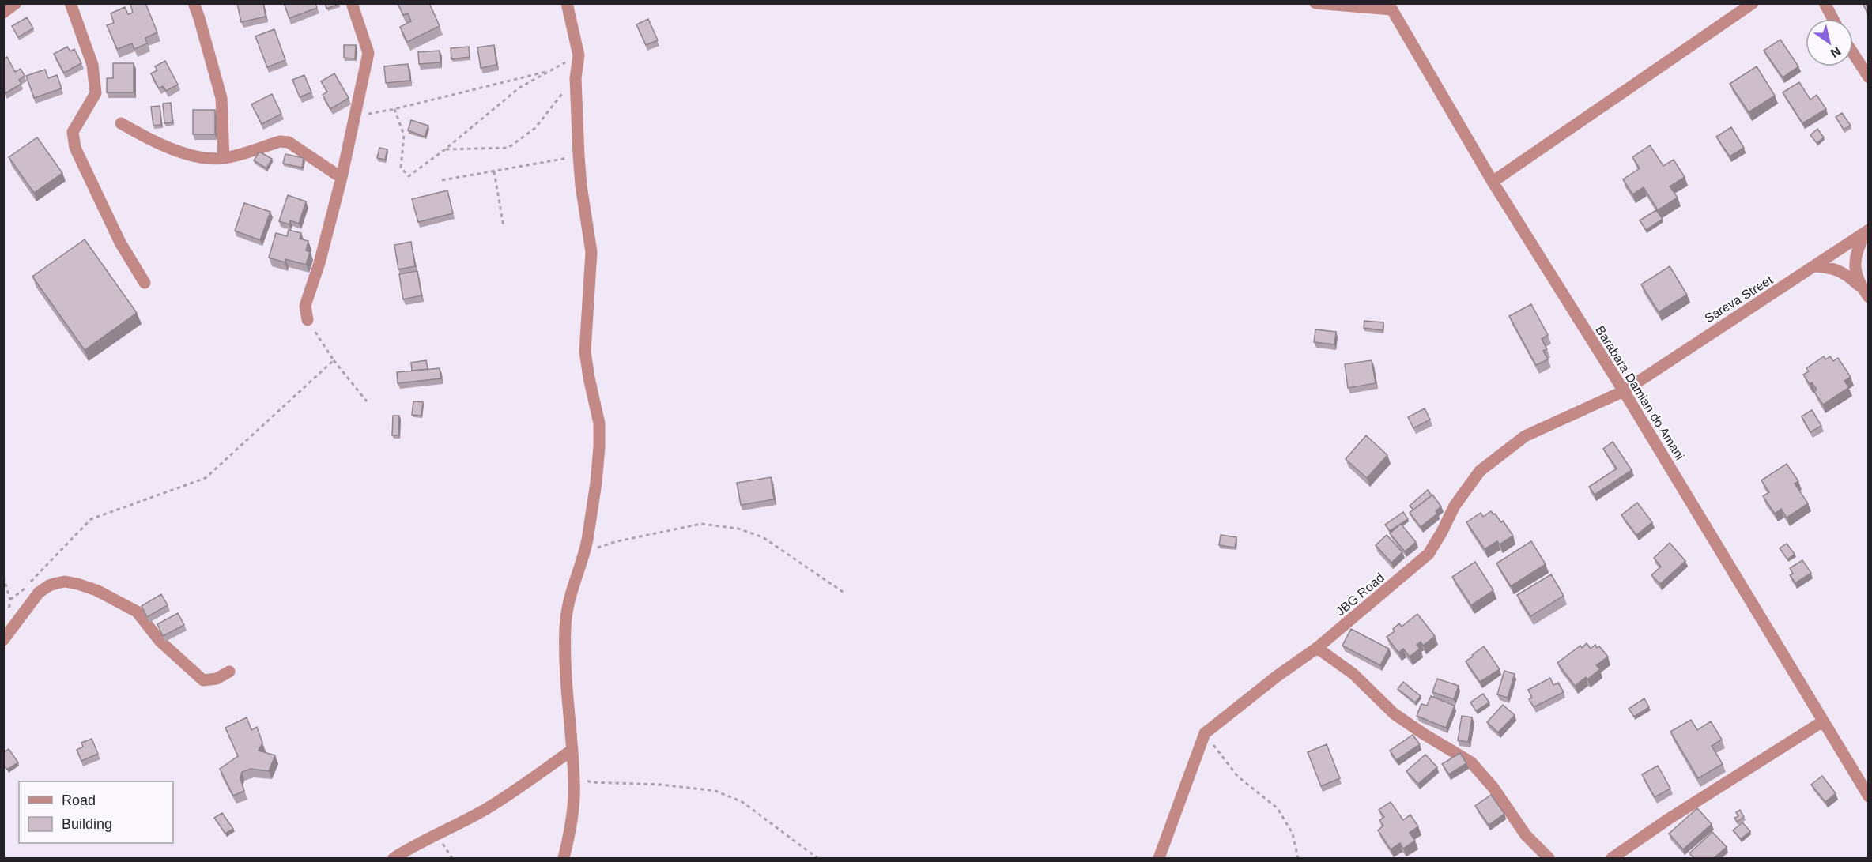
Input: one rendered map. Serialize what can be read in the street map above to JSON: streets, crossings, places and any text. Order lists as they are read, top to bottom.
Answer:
{
  "streets": {
    "street": ["Sareva Street", "Barabara Damian do Amani", "JBG Road"]
  },
  "crossings": [
    ["Sareva Street", "Barabara Damian do Amani"],
    ["Sareva Street", "JBG Road"],
    ["Barabara Damian do Amani", "JBG Road"]
  ],
  "legend": ["Road", "Building"],
  "north": "bottom right"
}
